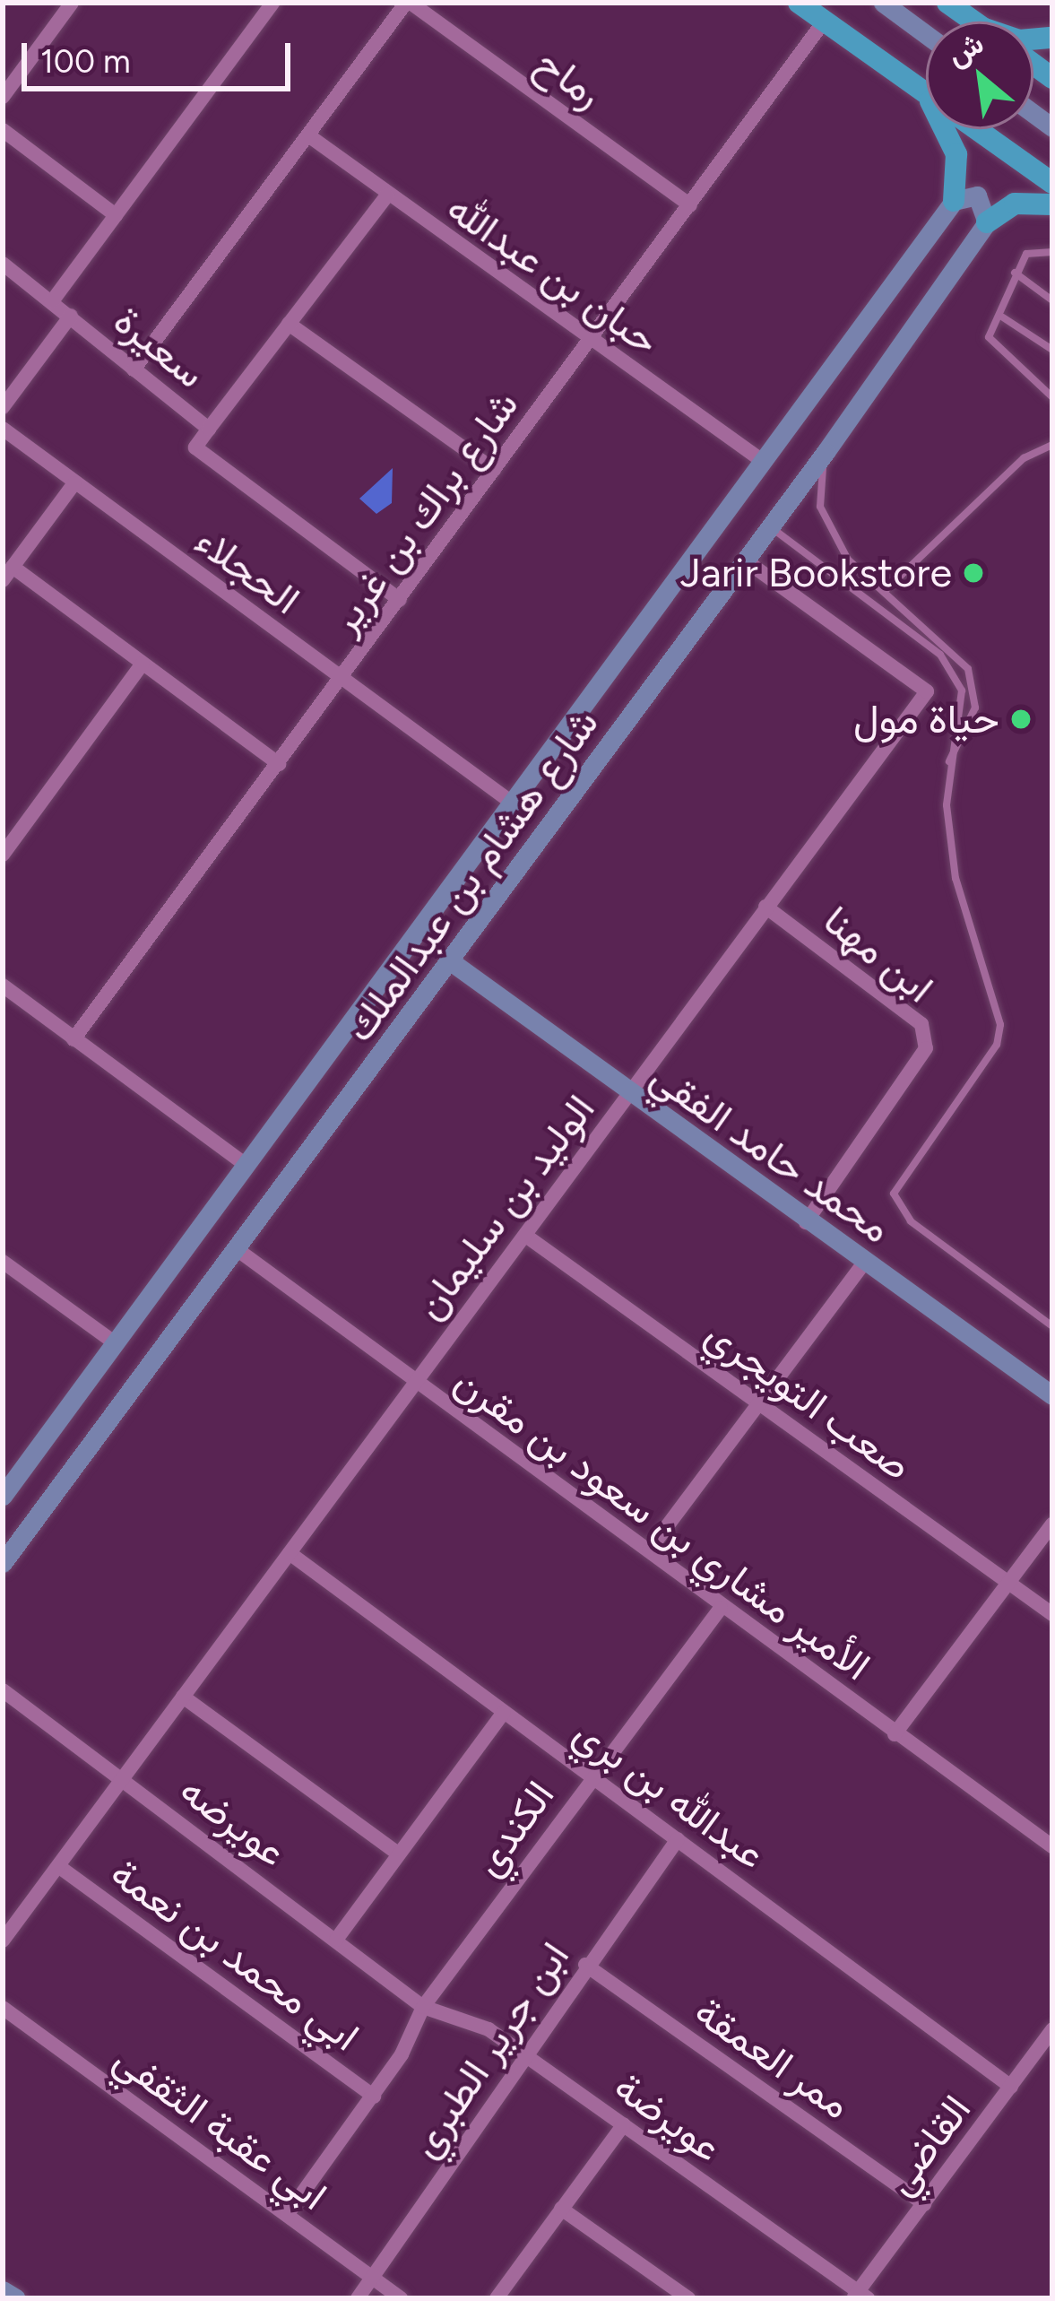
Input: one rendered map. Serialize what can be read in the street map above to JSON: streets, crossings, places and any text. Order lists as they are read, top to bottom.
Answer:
{
  "streets": {
    "street": [
      "رماح",
      "حبان بن عبدالله",
      "سعيرة",
      "شارع براك بن غرير",
      "الحجلاء",
      "شارع هشام بن عبدالملك",
      "ابن مهنا",
      "محمد حامد الفقي",
      "الوليد بن سليمان",
      "صعب التويجري",
      "الأمير مشاري بن سعود بن مقرن",
      "عبدالله بن بري",
      "عويرضه",
      "الكندي",
      "ابي محمد بن نعمة",
      "ابن جرير الطبري",
      "ممر العمقة",
      "عويرضة",
      "ابي عقبة الثقفي",
      "القاضي"
    ]
  },
  "crossings": [
    ["رماح", "شارع براك بن غرير"],
    ["حبان بن عبدالله", "شارع براك بن غرير"],
    ["حبان بن عبدالله", "شارع هشام بن عبدالملك"],
    ["سعيرة", "شارع براك بن غرير"],
    ["شارع براك بن غرير", "الحجلاء"],
    ["الحجلاء", "شارع هشام بن عبدالملك"],
    ["شارع هشام بن عبدالملك", "محمد حامد الفقي"],
    ["شارع هشام بن عبدالملك", "الوليد بن سليمان"],
    ["شارع هشام بن عبدالملك", "الأمير مشاري بن سعود بن مقرن"],
    ["ابن مهنا", "محمد حامد الفقي"],
    ["ابن مهنا", "الوليد بن سليمان"],
    ["محمد حامد الفقي", "الوليد بن سليمان"],
    ["الوليد بن سليمان", "صعب التويجري"],
    ["الوليد بن سليمان", "الأمير مشاري بن سعود بن مقرن"],
    ["الوليد بن سليمان", "عبدالله بن بري"],
    ["الوليد بن سليمان", "عويرضه"],
    ["الوليد بن سليمان", "ابي محمد بن نعمة"],
    ["الأمير مشاري بن سعود بن مقرن", "الكندي"],
    ["عبدالله بن بري", "الكندي"],
    ["عبدالله بن بري", "ابن جرير الطبري"],
    ["عبدالله بن بري", "القاضي"],
    ["عويرضه", "الكندي"],
    ["عويرضه", "عويرضة"],
    ["الكندي", "ابي محمد بن نعمة"],
    ["الكندي", "عويرضة"],
    ["الكندي", "ابي عقبة الثقفي"],
    ["ابن جرير الطبري", "ممر العمقة"],
    ["ابن جرير الطبري", "عويرضة"],
    ["ابن جرير الطبري", "ابي عقبة الثقفي"],
    ["ممر العمقة", "القاضي"],
    ["عويرضة", "القاضي"]
  ],
  "places": ["Jarir Bookstore", "حياة مول"],
  "scale_bar": "100 m",
  "north": "top left"
}
